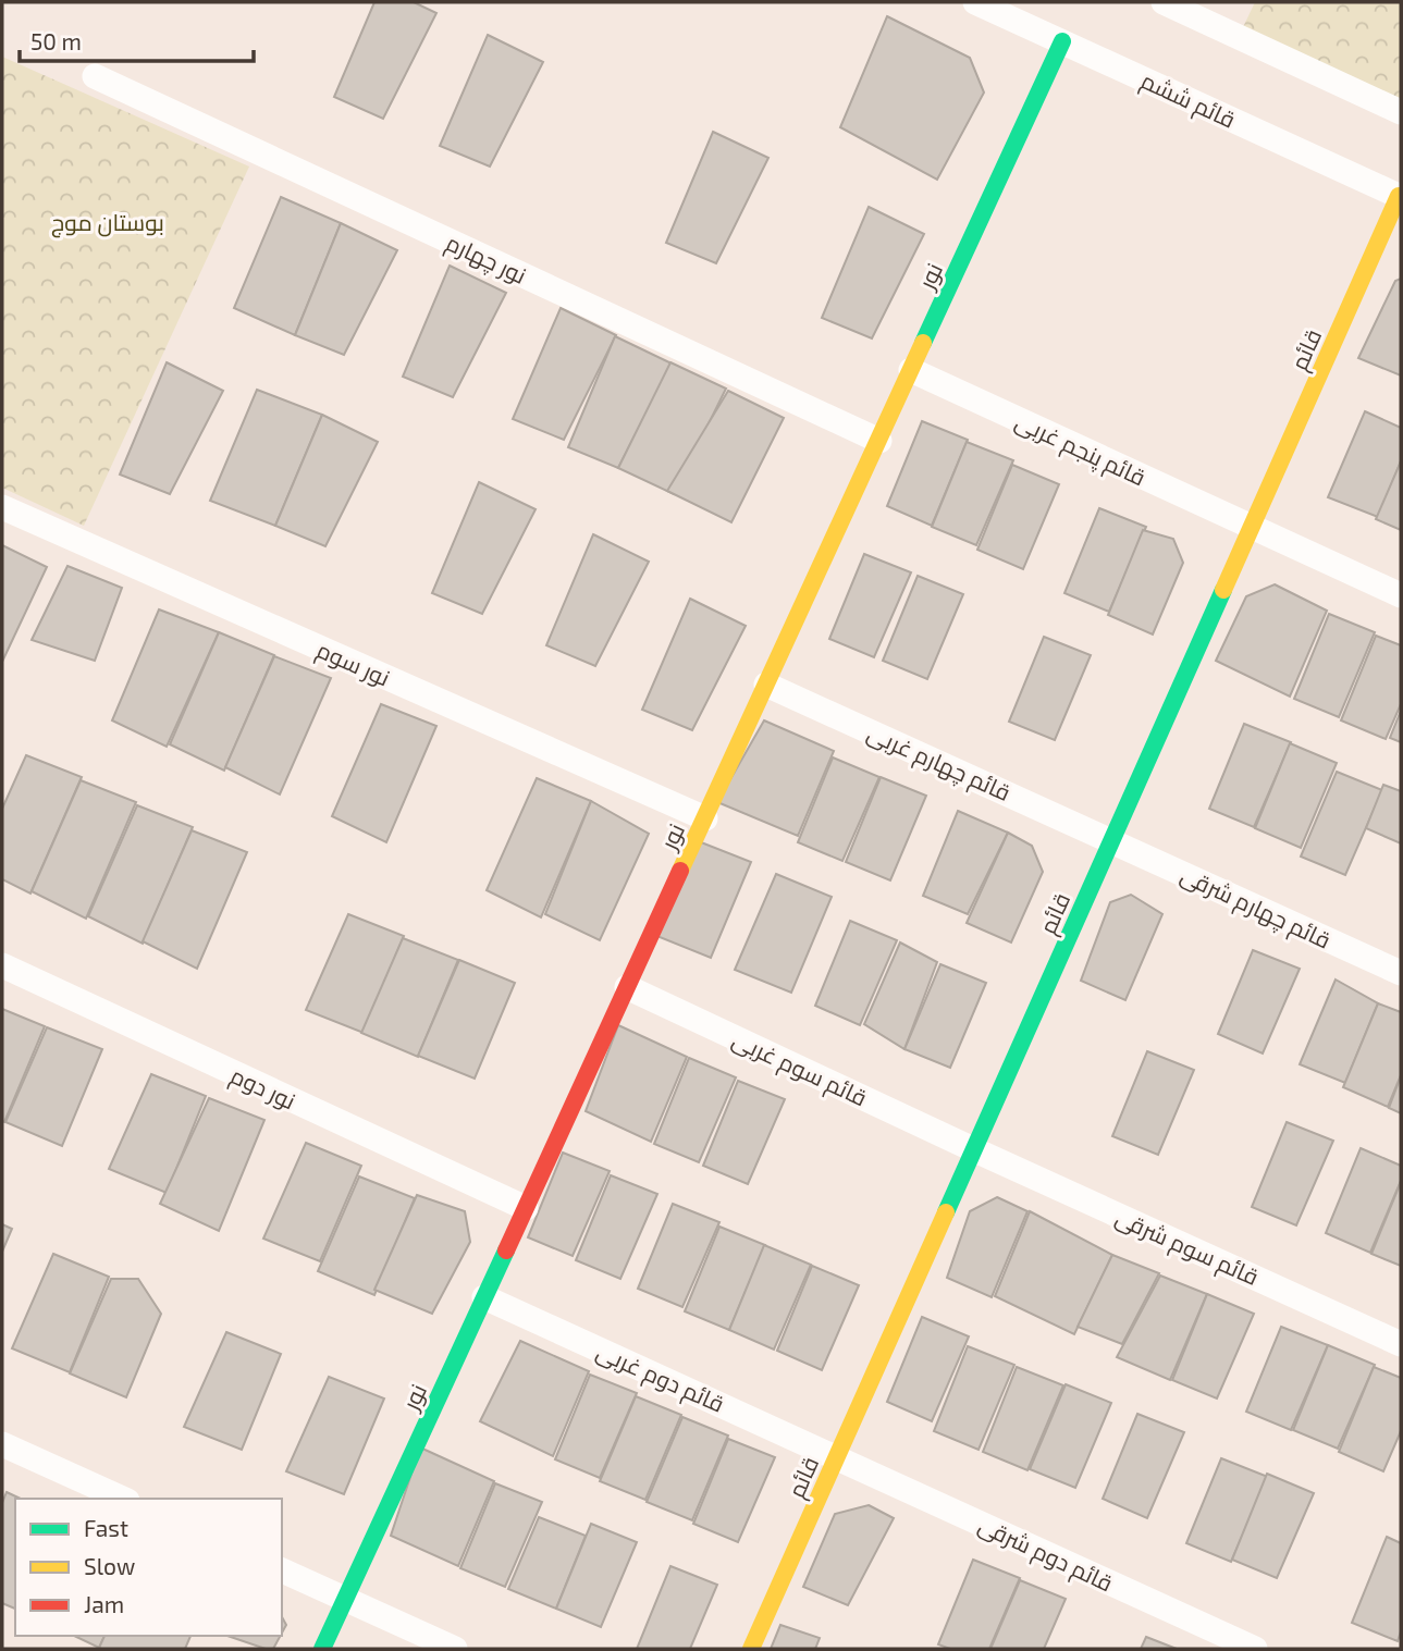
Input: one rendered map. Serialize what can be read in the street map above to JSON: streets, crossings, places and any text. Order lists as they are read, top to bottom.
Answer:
{
  "streets": {
    "street": [
      "قائم ششم",
      "نور چهارم",
      "نور",
      "قائم",
      "قائم پنجم غربی",
      "نور سوم",
      "قائم چهارم غربی",
      "قائم چهارم شرقی",
      "قائم سوم غربی",
      "نور دوم",
      "قائم سوم شرقی",
      "قائم دوم غربی",
      "قائم دوم شرقی"
    ]
  },
  "crossings": [
    ["قائم ششم", "نور"],
    ["قائم ششم", "قائم"],
    ["نور چهارم", "نور"],
    ["نور", "قائم پنجم غربی"],
    ["نور", "نور سوم"],
    ["نور", "قائم چهارم غربی"],
    ["نور", "قائم سوم غربی"],
    ["نور", "نور دوم"],
    ["نور", "قائم دوم غربی"],
    ["قائم", "قائم پنجم غربی"],
    ["قائم", "قائم چهارم غربی"],
    ["قائم", "قائم چهارم شرقی"],
    ["قائم", "قائم سوم غربی"],
    ["قائم", "قائم سوم شرقی"],
    ["قائم", "قائم دوم غربی"],
    ["قائم", "قائم دوم شرقی"],
    ["قائم چهارم غربی", "قائم چهارم شرقی"],
    ["قائم سوم غربی", "قائم سوم شرقی"],
    ["قائم دوم غربی", "قائم دوم شرقی"]
  ],
  "parks": ["بوستان موج"],
  "legend": ["Fast", "Slow", "Jam"],
  "scale_bar": "50 m"
}
